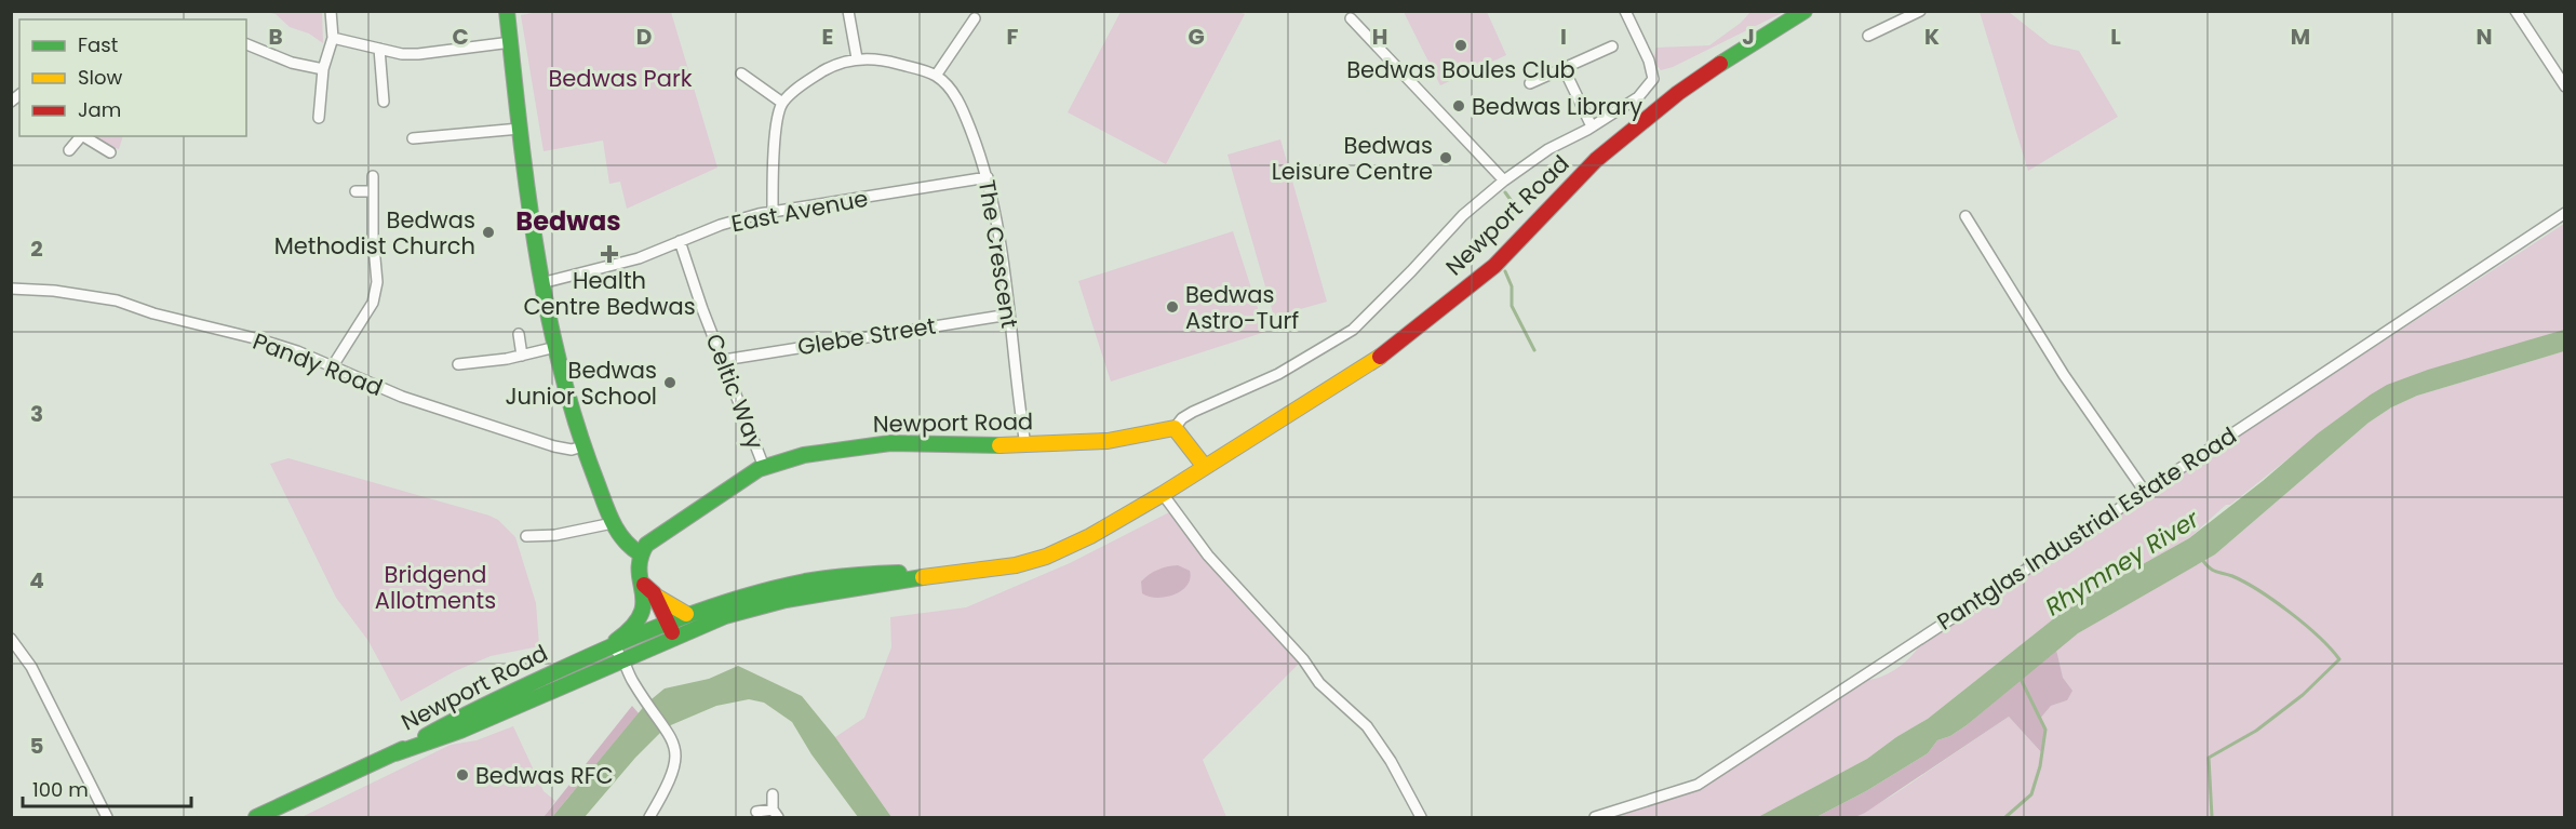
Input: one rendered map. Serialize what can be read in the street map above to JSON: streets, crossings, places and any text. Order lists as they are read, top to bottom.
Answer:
{
  "streets": {
    "main road": ["Newport Road"],
    "street": [
      "East Avenue",
      "The Crescent",
      "Glebe Street",
      "Pandy Road",
      "Celtic Way",
      "Pantglas Industrial Estate Road"
    ]
  },
  "crossings": [
    ["East Avenue", "The Crescent"],
    ["East Avenue", "Celtic Way"],
    ["Newport Road", "The Crescent"],
    ["Newport Road", "Celtic Way"],
    ["The Crescent", "Glebe Street"],
    ["Glebe Street", "Celtic Way"]
  ],
  "districts": ["Bedwas"],
  "water": ["Rhymney River"],
  "parks": ["Bedwas Park", "Bridgend Allotments"],
  "places": {
    "other": [
      "Bedwas Boules Club",
      "Bedwas Library",
      "Bedwas Leisure Centre",
      "Bedwas Methodist Church",
      "Bedwas Astro-Turf",
      "Bedwas Junior School",
      "Bedwas RFC"
    ],
    "health": ["Health Centre Bedwas"]
  },
  "legend": ["Fast", "Slow", "Jam"],
  "scale_bar": "100 m",
  "grid": {
    "columns": [
      "B",
      "C",
      "D",
      "E",
      "F",
      "G",
      "H",
      "I",
      "J",
      "K",
      "L",
      "M",
      "N"
    ],
    "rows": [
      "2",
      "3",
      "4",
      "5"
    ]
  }
}
